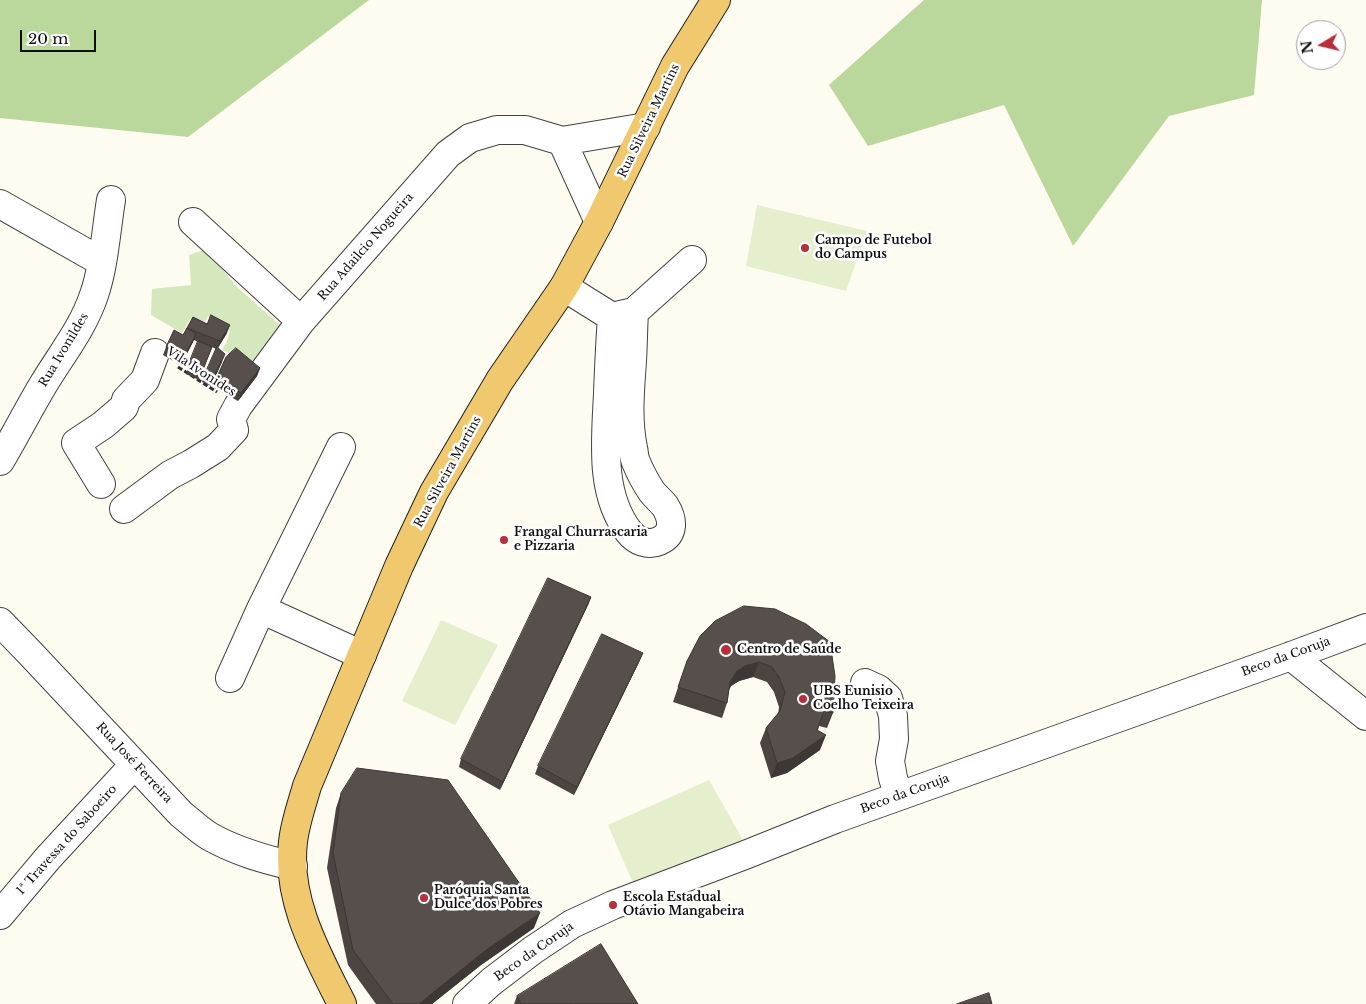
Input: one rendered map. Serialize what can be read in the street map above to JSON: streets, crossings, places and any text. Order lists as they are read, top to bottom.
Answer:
{
  "streets": {
    "main road": ["Rua Silveira Martins"],
    "street": [
      "Rua Adailcio Nogueira",
      "Rua Ivonildes",
      "Beco da Coruja",
      "Rua José Ferreira",
      "1ª Travessa do Saboeiro"
    ],
    "path": ["Vila Ivonides"]
  },
  "crossings": [
    ["Rua Silveira Martins", "Rua Adailcio Nogueira"],
    ["Rua Silveira Martins", "Rua José Ferreira"],
    ["Rua Adailcio Nogueira", "Vila Ivonides"],
    ["Rua José Ferreira", "1ª Travessa do Saboeiro"]
  ],
  "places": [
    "Campo de Futebol do Campus",
    "Frangal Churrascaria e Pizzaria",
    "Centro de Saúde",
    "UBS Eunisio Coelho Teixeira",
    "Paróquia Santa Dulce dos Pobres",
    "Escola Estadual Otávio Mangabeira"
  ],
  "scale_bar": "20 m",
  "north": "left"
}
